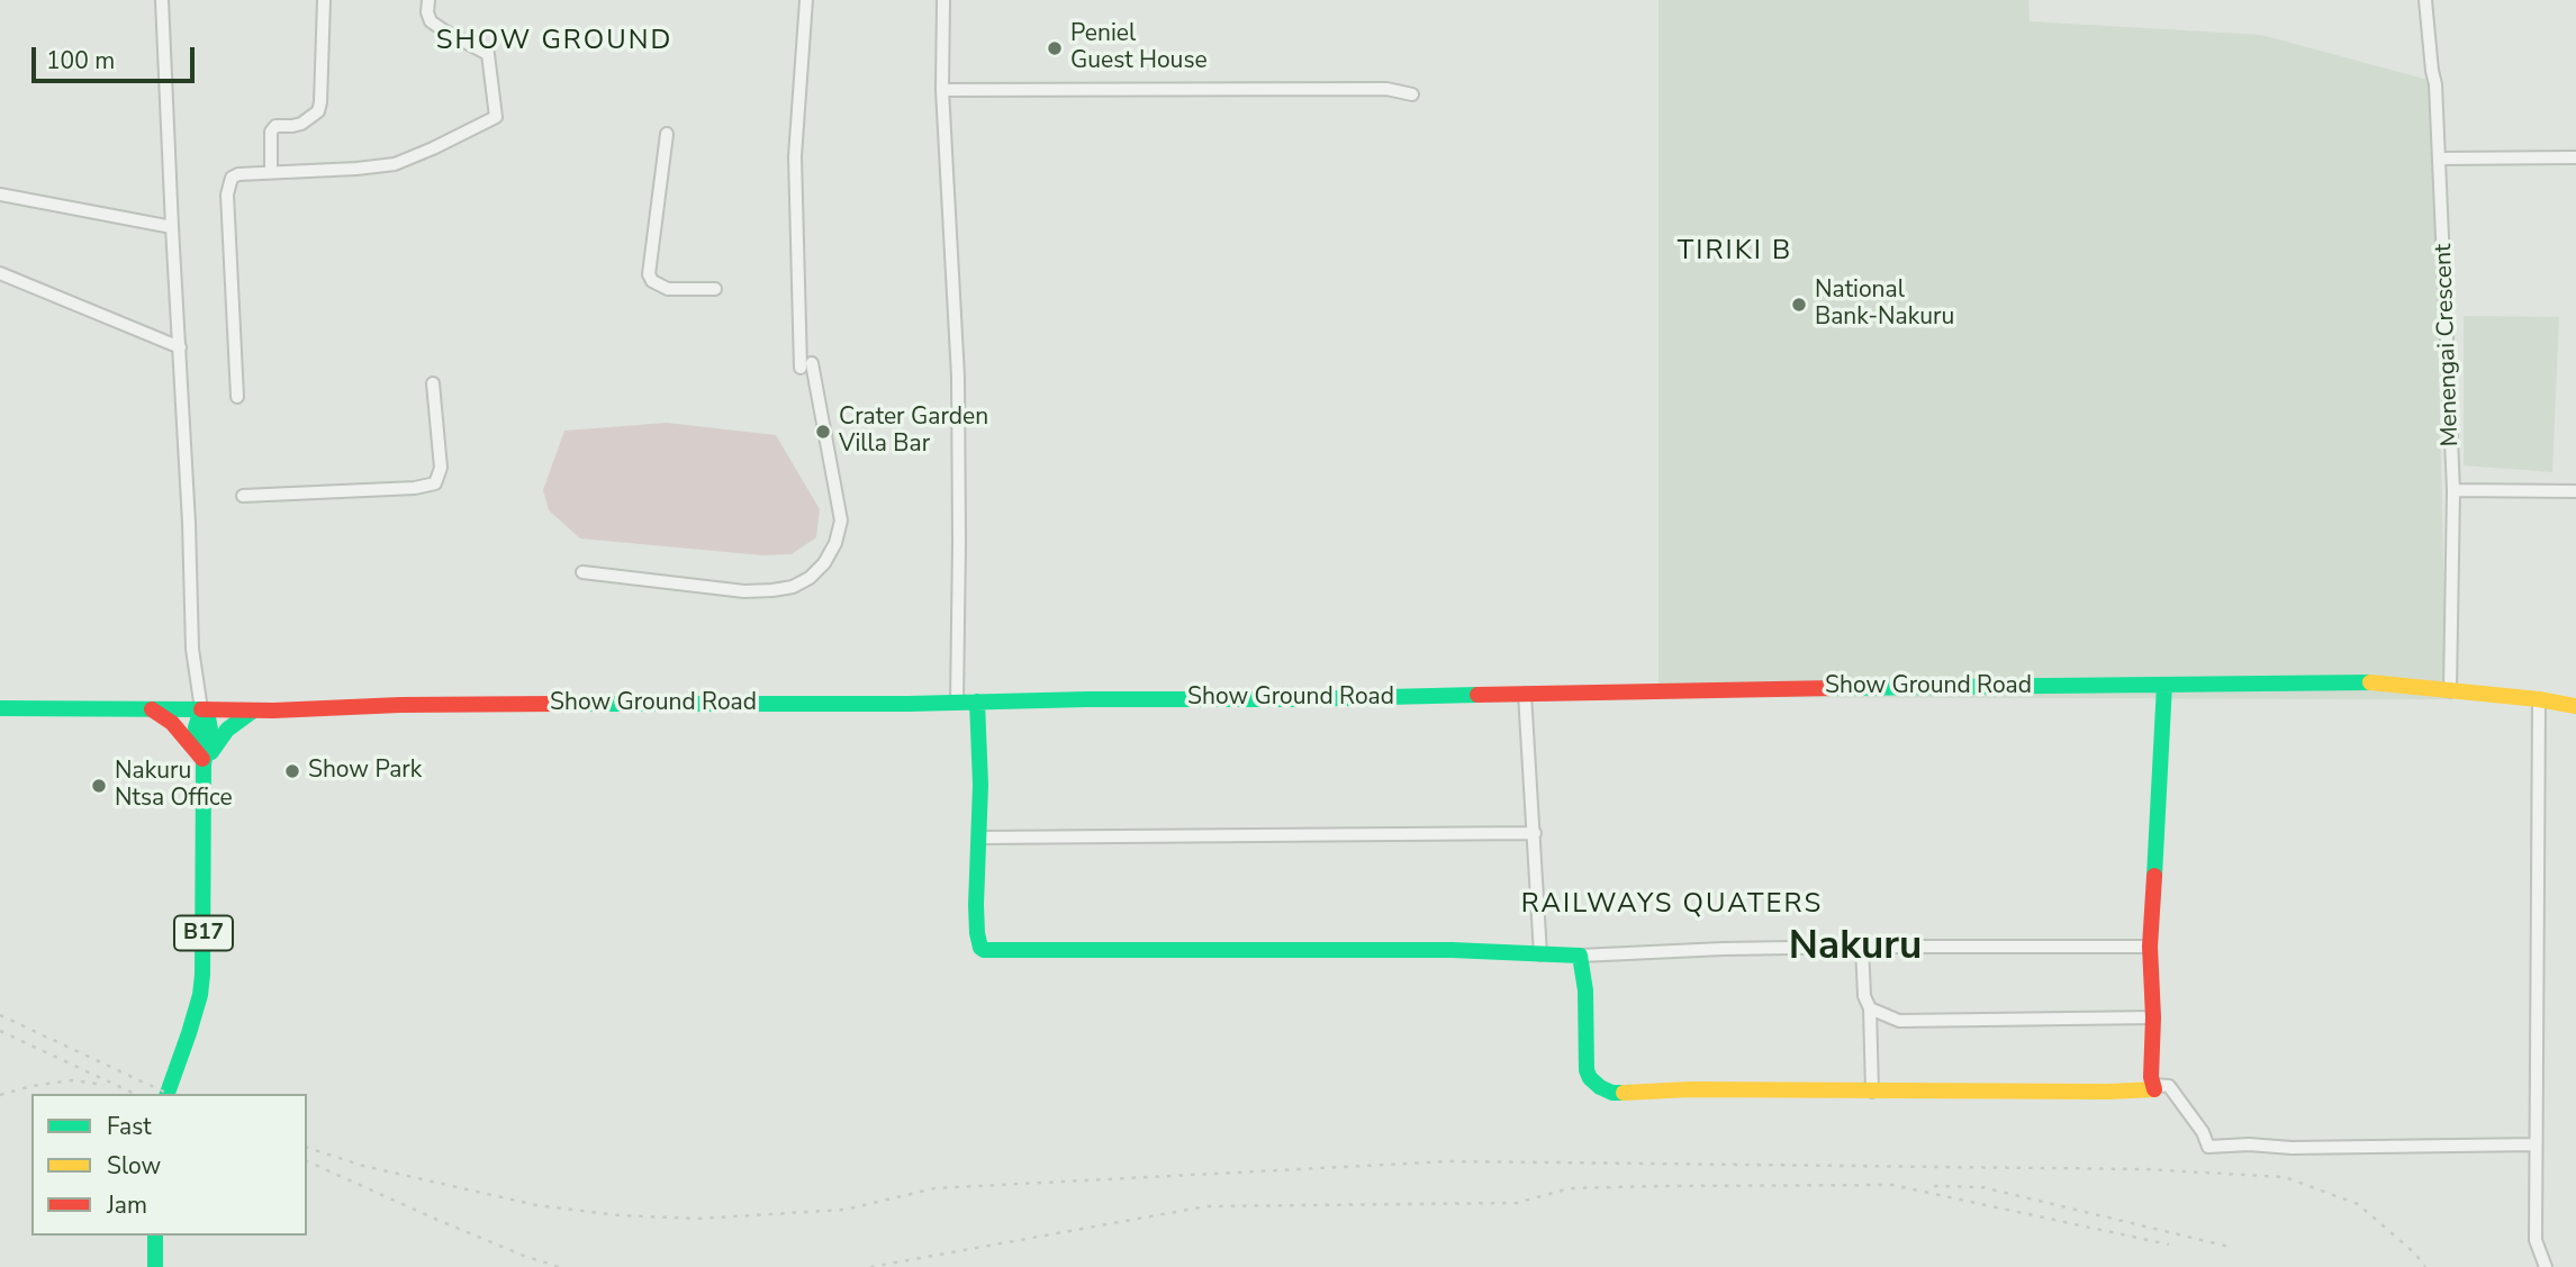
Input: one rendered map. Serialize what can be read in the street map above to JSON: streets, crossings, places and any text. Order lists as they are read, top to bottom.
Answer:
{
  "streets": {
    "main road": ["Show Ground Road", "B17"],
    "street": ["Menengai Crescent"]
  },
  "crossings": [
    ["Menengai Crescent", "Show Ground Road"],
    ["Show Ground Road", "B17"]
  ],
  "districts": [
    "SHOW GROUND",
    "TIRIKI B",
    "RAILWAYS QUATERS",
    "Nakuru"
  ],
  "places": [
    "Peniel Guest House",
    "National Bank-Nakuru",
    "Crater Garden Villa Bar",
    "Show Park",
    "Nakuru Ntsa Office"
  ],
  "legend": ["Fast", "Slow", "Jam"],
  "scale_bar": "100 m"
}
